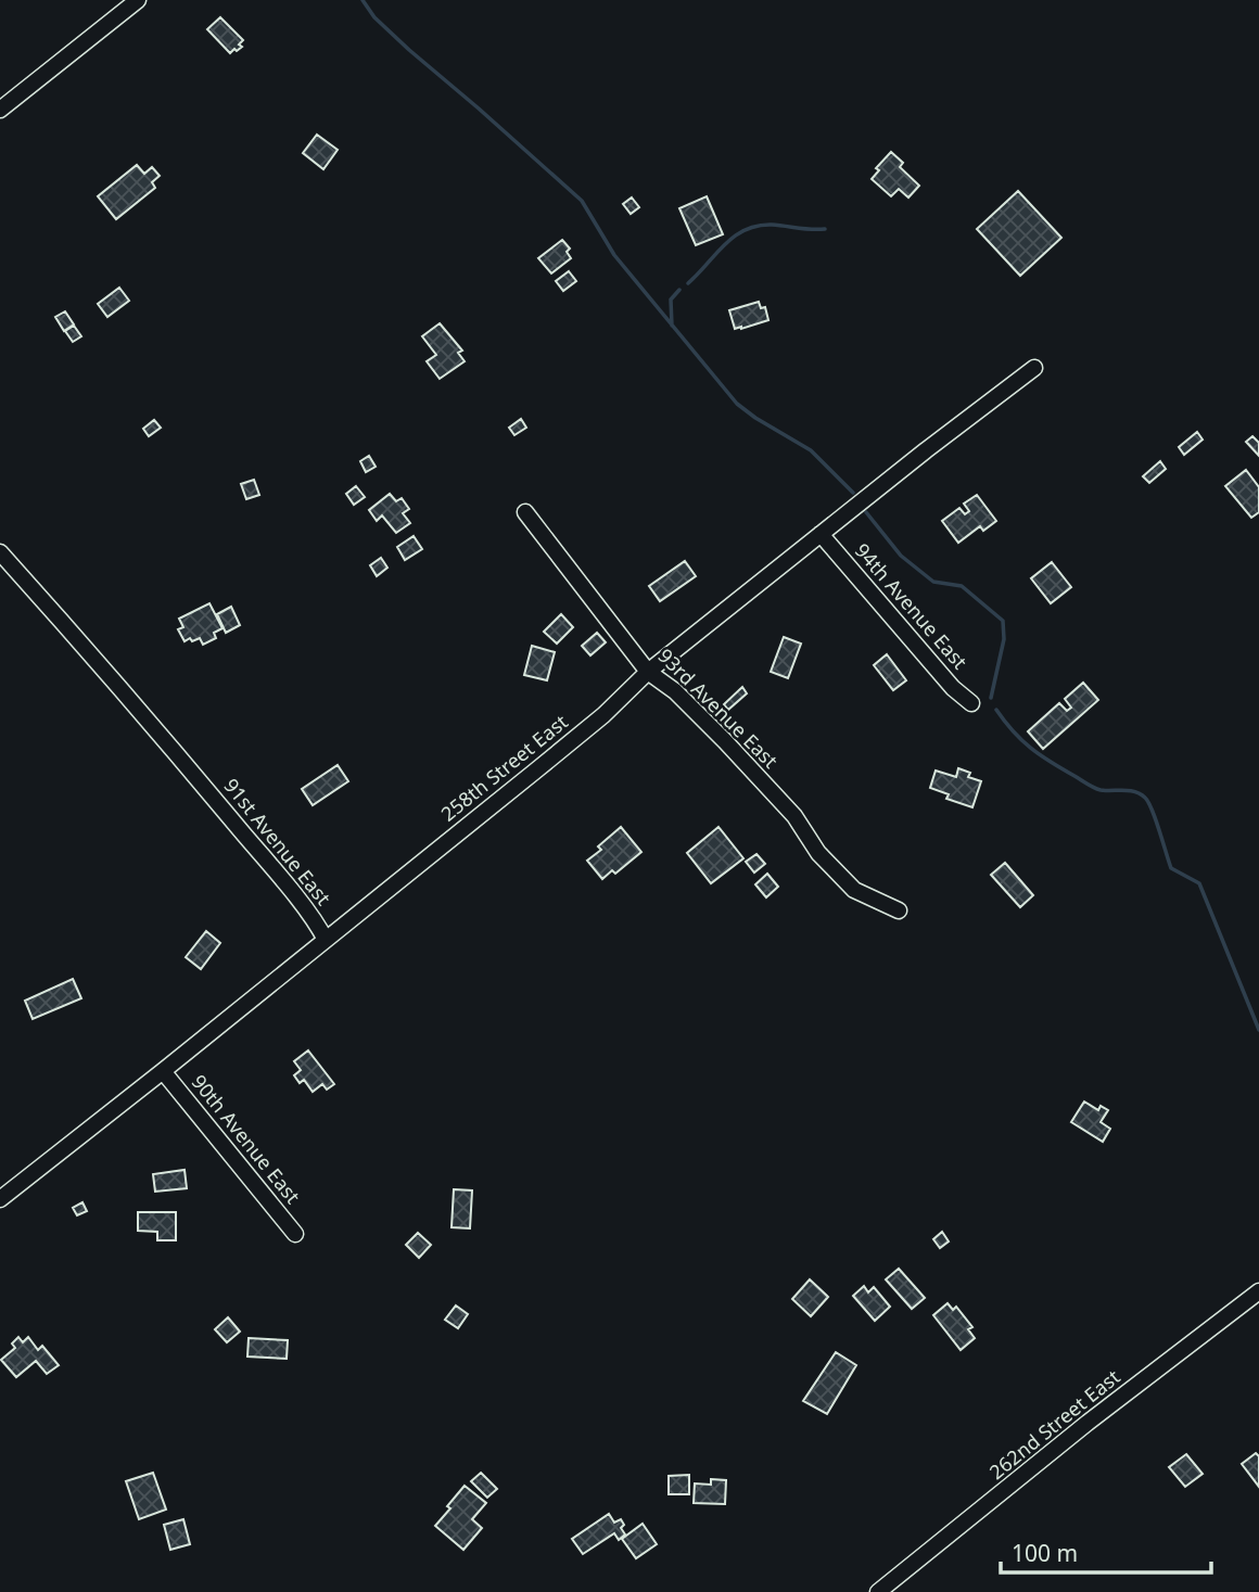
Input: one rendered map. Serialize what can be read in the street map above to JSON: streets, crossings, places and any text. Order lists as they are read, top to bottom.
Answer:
{
  "streets": {
    "street": [
      "94th Avenue East",
      "93rd Avenue East",
      "258th Street East",
      "91st Avenue East",
      "90th Avenue East",
      "262nd Street East"
    ]
  },
  "crossings": [
    ["94th Avenue East", "258th Street East"],
    ["93rd Avenue East", "258th Street East"],
    ["258th Street East", "91st Avenue East"],
    ["258th Street East", "90th Avenue East"]
  ],
  "scale_bar": "100 m"
}
